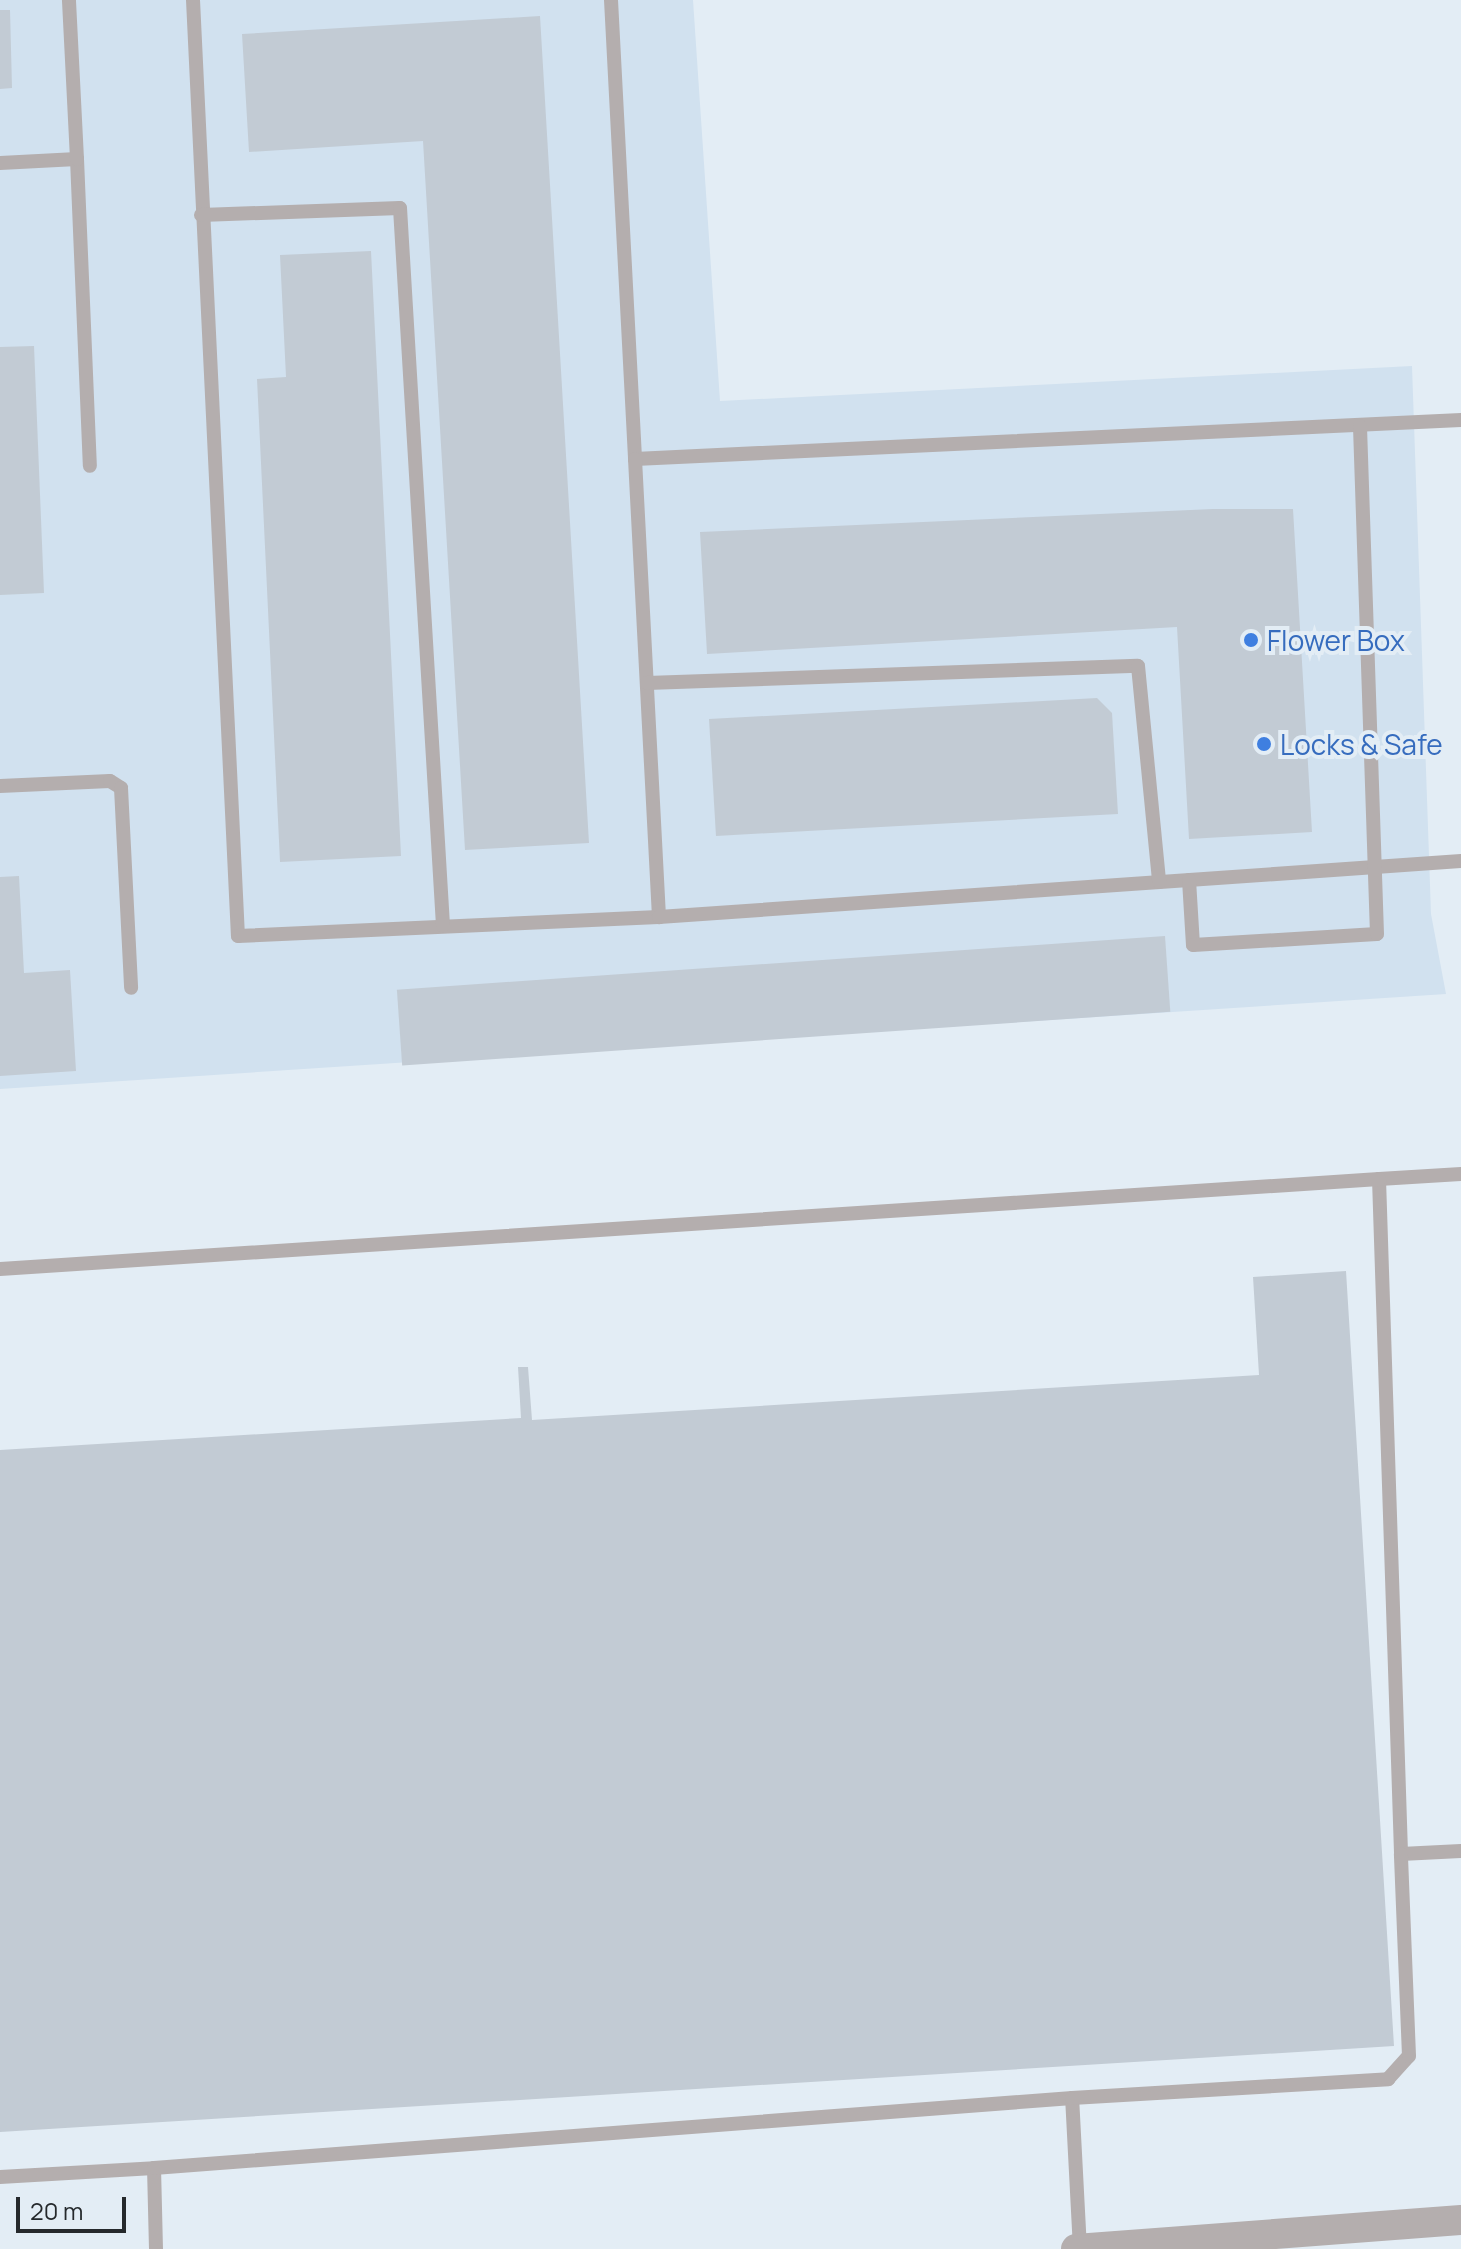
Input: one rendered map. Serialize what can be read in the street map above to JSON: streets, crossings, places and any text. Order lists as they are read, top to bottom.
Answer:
{
  "places": ["Flower Box", "Locks & Safe"],
  "scale_bar": "20 m"
}
